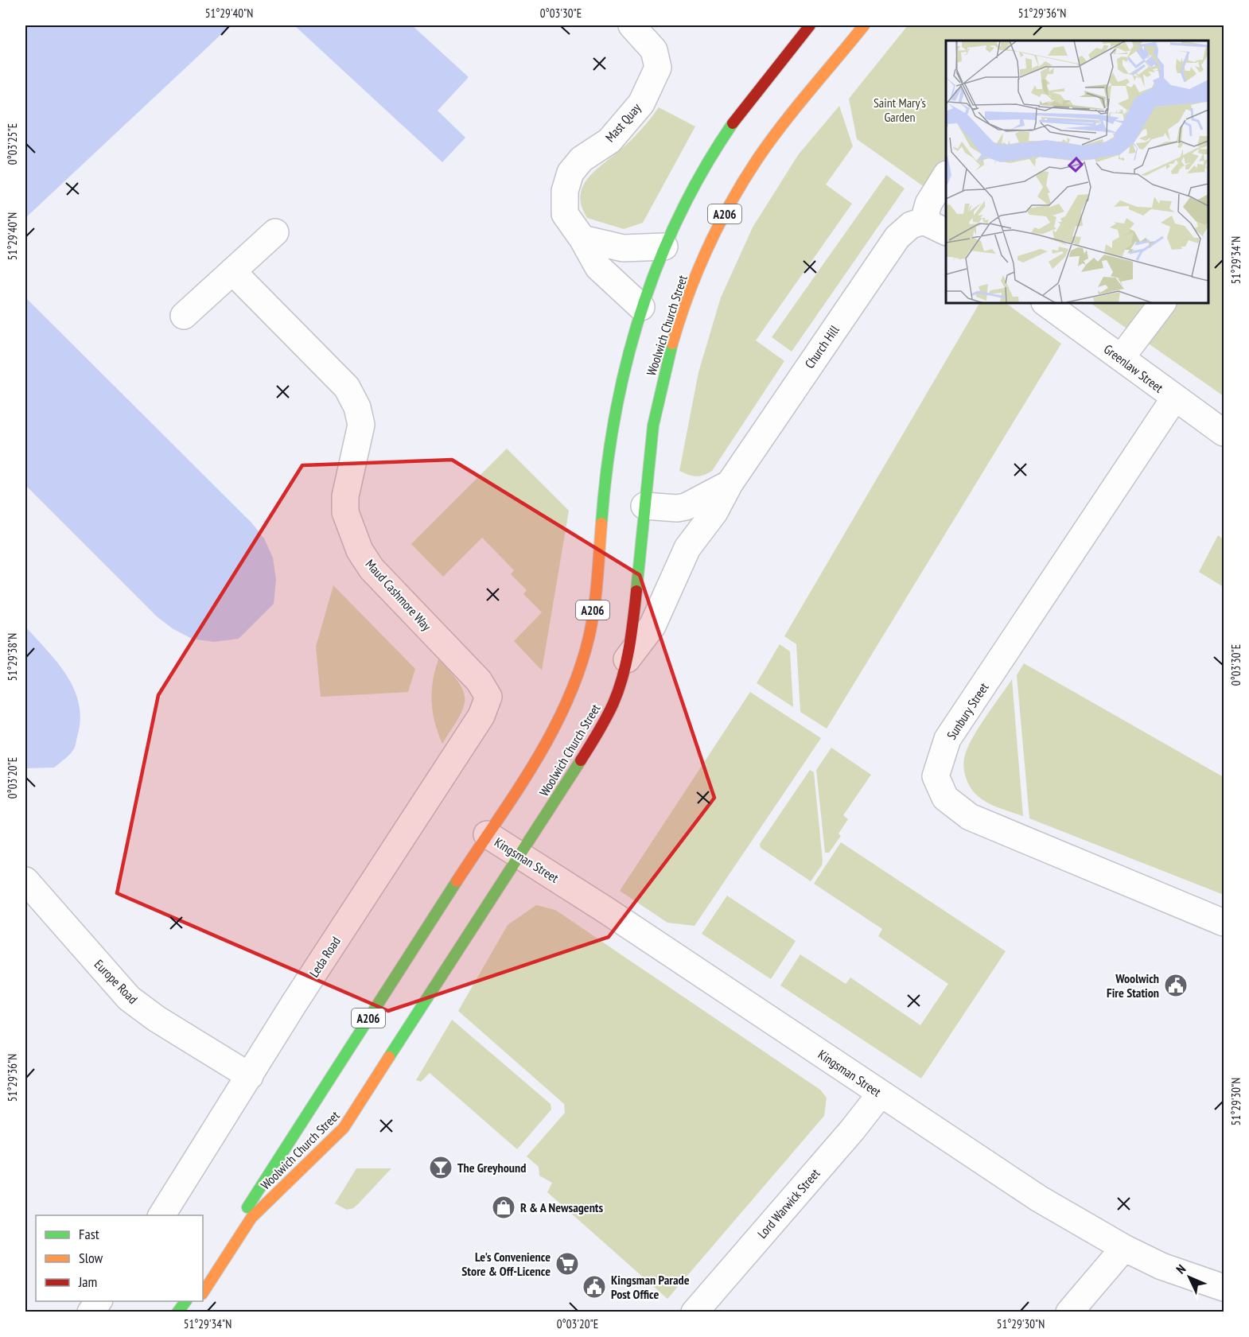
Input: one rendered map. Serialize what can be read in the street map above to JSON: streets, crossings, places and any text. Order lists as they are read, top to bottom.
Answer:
{
  "streets": {
    "main road": ["A206", "Woolwich Church Street"],
    "street": [
      "Mast Quay",
      "Church Hill",
      "Greenlaw Street",
      "Maud Cashmore Way",
      "Sunbury Street",
      "Kingsman Street",
      "Leda Road",
      "Europe Road",
      "Lord Warwick Street"
    ]
  },
  "crossings": [
    ["Mast Quay", "Woolwich Church Street"],
    ["Woolwich Church Street", "Church Hill"],
    ["Woolwich Church Street", "Kingsman Street"],
    ["Greenlaw Street", "Sunbury Street"],
    ["Maud Cashmore Way", "Leda Road"],
    ["Kingsman Street", "Lord Warwick Street"],
    ["Leda Road", "Europe Road"]
  ],
  "parks": ["Saint Mary's Garden"],
  "places": {
    "public building": ["Woolwich Fire Station", "Kingsman Parade Post Office"],
    "bar": ["The Greyhound"],
    "shop": ["R & A Newsagents"],
    "supermarket": ["Le's Convenience Store & Off-Licence"]
  },
  "legend": ["Fast", "Slow", "Jam"],
  "north": "top left",
  "coordinates": [
    "51°29'40\"N",
    "0°03'30\"E",
    "51°29'36\"N",
    "0°03'25\"E",
    "51°29'34\"N",
    "51°29'38\"N",
    "0°03'20\"E",
    "51°29'30\"N"
  ]
}
